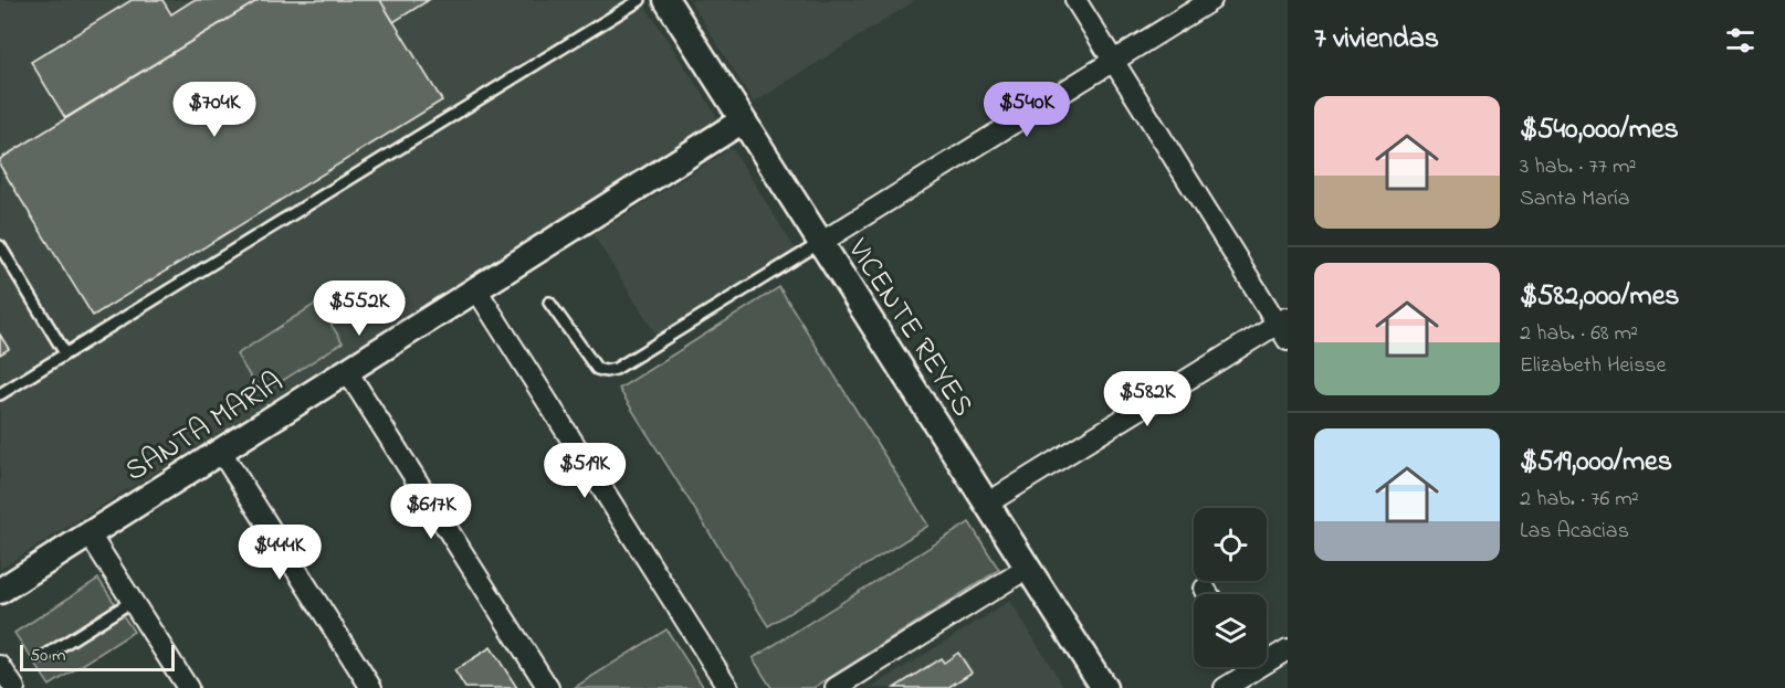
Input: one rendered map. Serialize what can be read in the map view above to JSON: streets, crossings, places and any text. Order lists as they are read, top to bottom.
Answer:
{
  "streets": {
    "street": ["VICENTE REYES", "SANTA MARÍA"]
  },
  "crossings": [
    ["VICENTE REYES", "SANTA MARÍA"]
  ],
  "scale_bar": "50 m",
  "page": {
    "heading": "7 viviendas",
    "list": [
      {
        "name": "$540,000/mes",
        "note": "3 hab. · 77 m² · Santa María"
      },
      {
        "name": "$582,000/mes",
        "note": "2 hab. · 68 m² · Elizabeth Heisse"
      },
      {
        "name": "$519,000/mes",
        "note": "2 hab. · 76 m² · Las Acacias"
      }
    ],
    "price": [
      "$704K",
      "$540K",
      "$552K",
      "$582K",
      "$519K",
      "$617K",
      "$444K"
    ],
    "scale": "50 m"
  }
}
